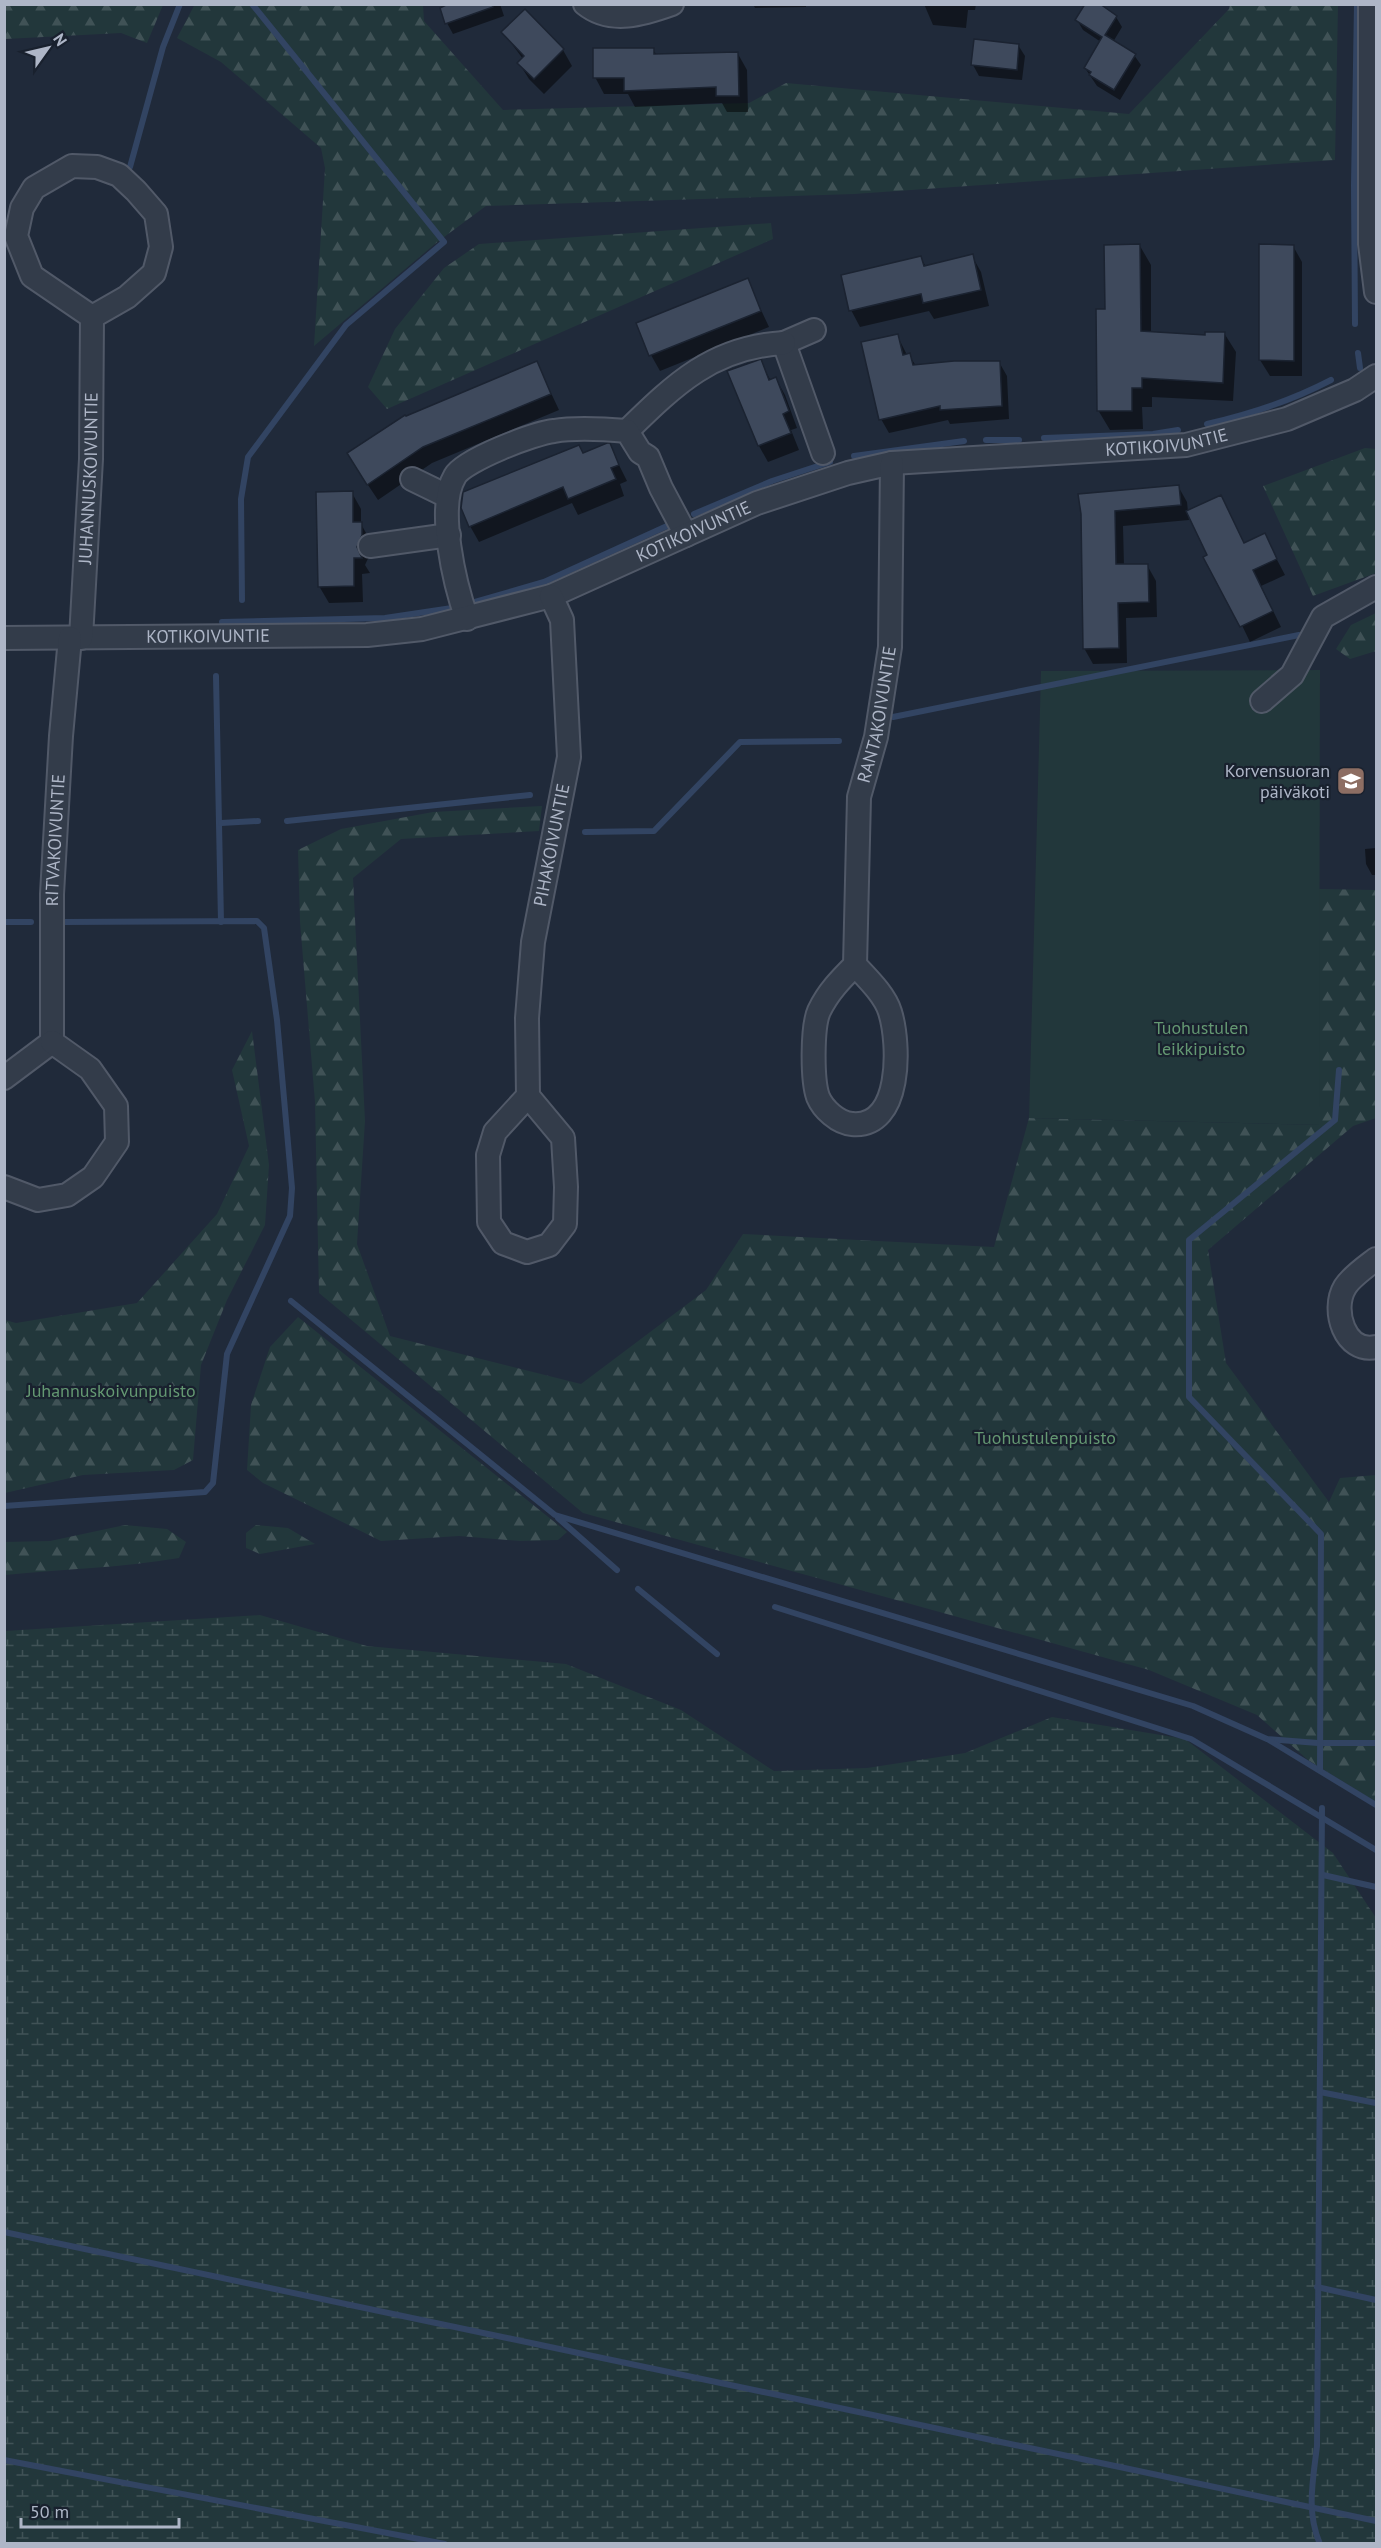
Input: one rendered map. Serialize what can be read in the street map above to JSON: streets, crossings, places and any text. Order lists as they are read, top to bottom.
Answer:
{
  "streets": {
    "street": [
      "KOTIKOIVUNTIE",
      "JUHANNUSKOIVUNTIE",
      "RANTAKOIVUNTIE",
      "RITVAKOIVUNTIE",
      "PIHAKOIVUNTIE"
    ]
  },
  "crossings": [
    ["KOTIKOIVUNTIE", "JUHANNUSKOIVUNTIE"],
    ["KOTIKOIVUNTIE", "RANTAKOIVUNTIE"],
    ["KOTIKOIVUNTIE", "RITVAKOIVUNTIE"],
    ["KOTIKOIVUNTIE", "PIHAKOIVUNTIE"],
    ["JUHANNUSKOIVUNTIE", "RITVAKOIVUNTIE"]
  ],
  "parks": ["Tuohustulen leikkipuisto", "Juhannuskoivunpuisto", "Tuohustulenpuisto"],
  "places": {
    "school or university": ["Korvensuoran päiväkoti"]
  },
  "scale_bar": "50 m",
  "north": "top right"
}
